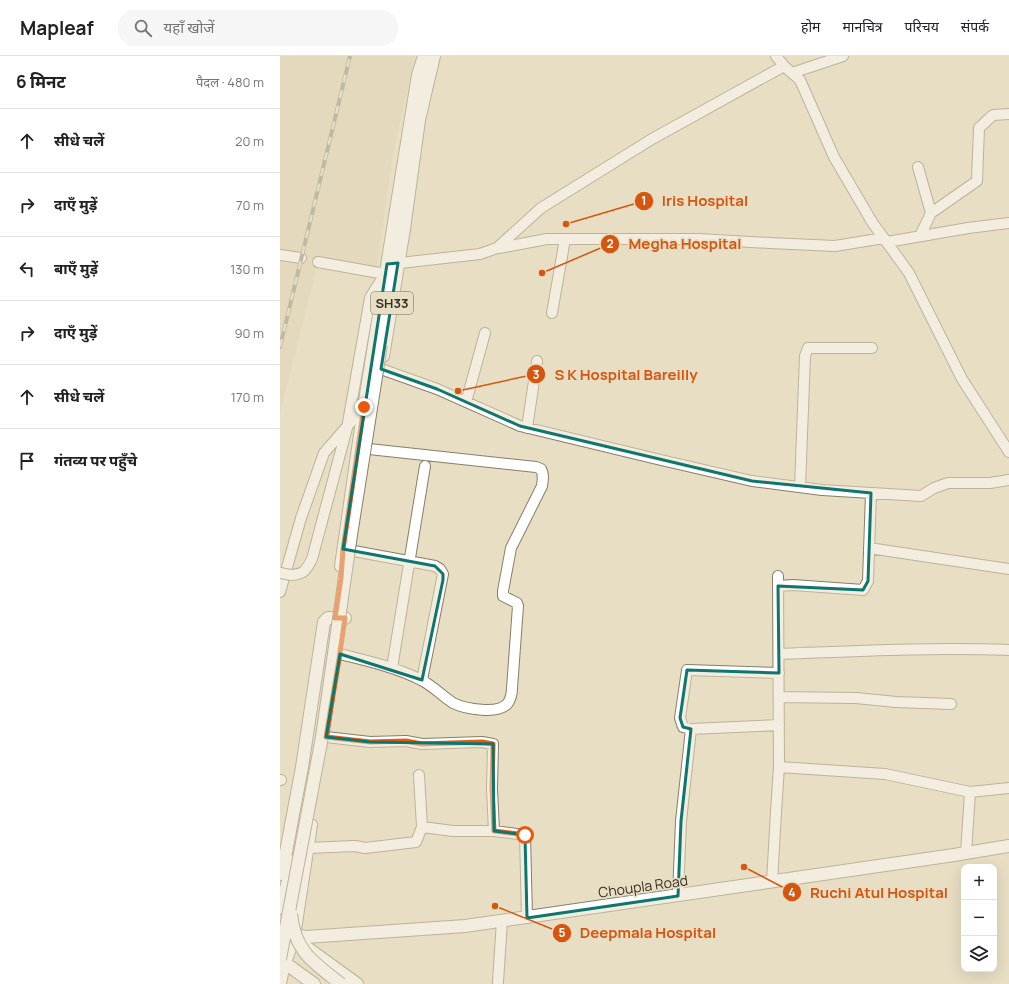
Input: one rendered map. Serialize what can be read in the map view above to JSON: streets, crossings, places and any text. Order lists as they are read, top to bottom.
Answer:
{
  "streets": {
    "main road": ["SH33", "Choupla Road"]
  },
  "places": [
    "Iris Hospital",
    "Megha Hospital",
    "S K Hospital Bareilly",
    "Ruchi Atul Hospital",
    "Deepmala Hospital"
  ],
  "page": {
    "header": "Mapleaf",
    "search": "यहाँ खोजें",
    "nav": [
      "होम",
      "मानचित्र",
      "परिचय",
      "संपर्क"
    ],
    "heading": ["6 मिनट", "पैदल · 480 m"],
    "list": [
      ["सीधे चलें", "20 m"],
      ["दाएँ मुड़ें", "70 m"],
      ["बाएँ मुड़ें", "130 m"],
      ["दाएँ मुड़ें", "90 m"],
      ["सीधे चलें", "170 m"],
      "गंतव्य पर पहुँचे"
    ],
    "map_buttons": ["+", "−"]
  }
}
